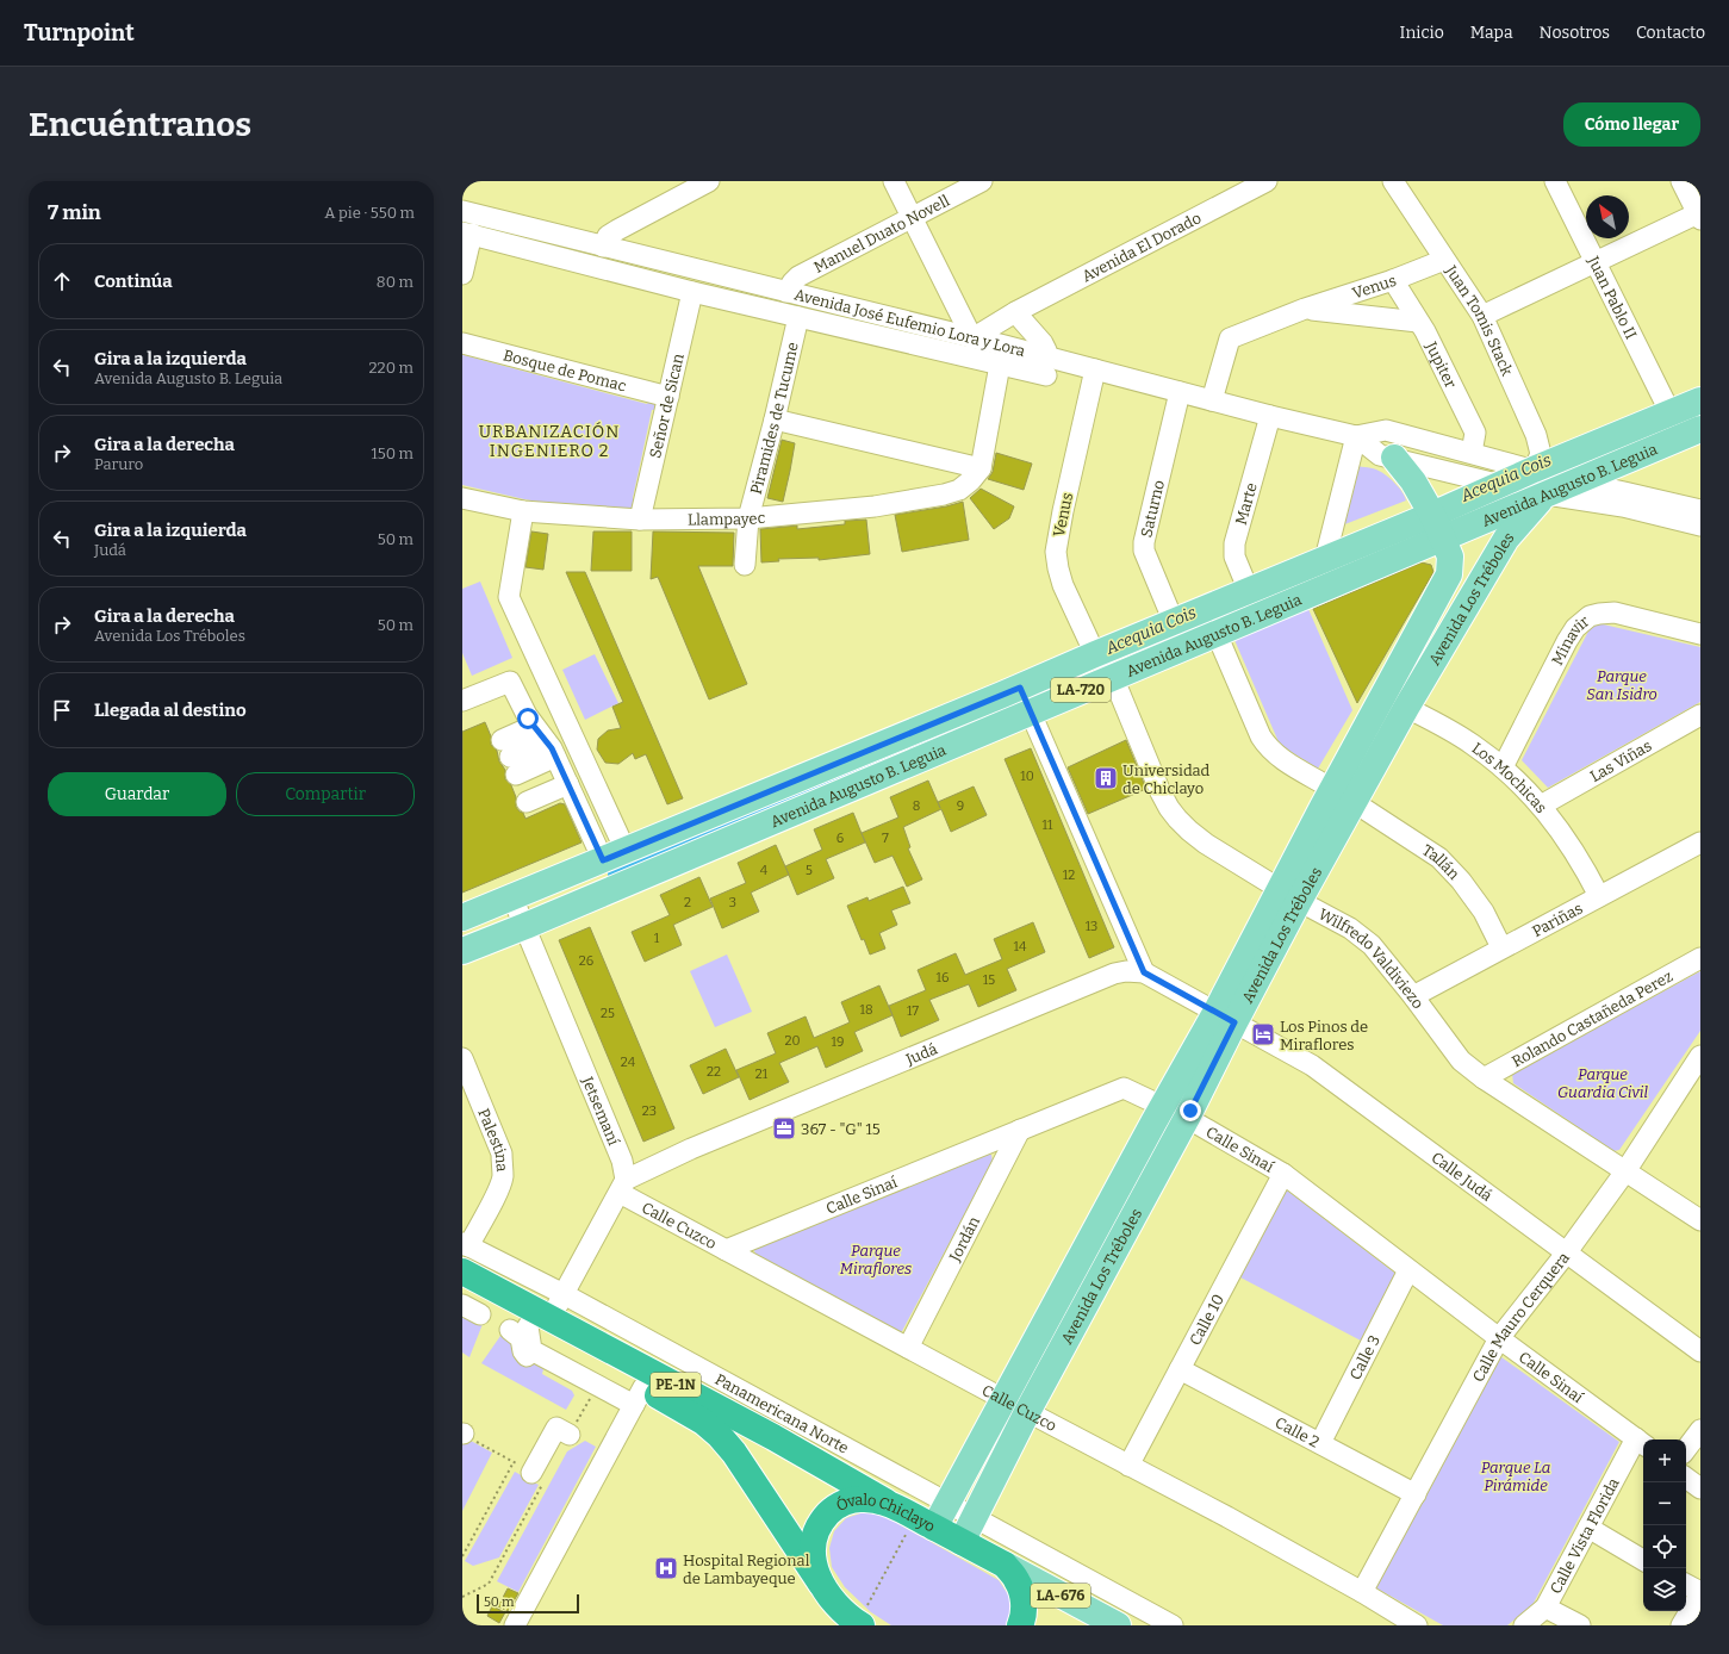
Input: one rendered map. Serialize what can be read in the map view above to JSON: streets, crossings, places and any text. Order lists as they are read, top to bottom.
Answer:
{
  "streets": {
    "highway": ["PE-1N", "Panamericana Norte", "Óvalo Chiclayo"],
    "main road": [
      "Avenida Augusto B. Leguia",
      "Avenida Los Tréboles",
      "LA-720",
      "LA-676"
    ],
    "street": [
      "Manuel Duato Novell",
      "Avenida El Dorado",
      "Venus",
      "Juan Pablo II",
      "Juan Tomis Stack",
      "Avenida José Eufemio Lora y Lora",
      "Jupiter",
      "Bosque de Pomac",
      "Señor de Sican",
      "Piramides de Tucume",
      "Marte",
      "Saturno",
      "Llampayec",
      "Minavir",
      "Las Viñas",
      "Los Mochicas",
      "Tallán",
      "Pariñas",
      "Wilfredo Valdiviezo",
      "Rolando Castañeda Perez",
      "Judá",
      "Jetsemaní",
      "Palestina",
      "Calle Sinaí",
      "Calle Judá",
      "Calle Cuzco",
      "Jordán",
      "Calle Mauro Cerquera",
      "Calle 10",
      "Calle 3",
      "Calle 2",
      "Calle Vista Florida"
    ]
  },
  "crossings": [
    ["Manuel Duato Novell", "Avenida José Eufemio Lora y Lora"],
    ["Avenida El Dorado", "Avenida José Eufemio Lora y Lora"],
    ["Venus", "Juan Tomis Stack"],
    ["Venus", "Avenida José Eufemio Lora y Lora"],
    ["Venus", "Jupiter"],
    ["Venus", "Avenida Augusto B. Leguia"],
    ["Venus", "Wilfredo Valdiviezo"],
    ["Juan Pablo II", "Avenida Augusto B. Leguia"],
    ["Juan Tomis Stack", "Avenida José Eufemio Lora y Lora"],
    ["Juan Tomis Stack", "Avenida Augusto B. Leguia"],
    ["Avenida José Eufemio Lora y Lora", "Jupiter"],
    ["Avenida José Eufemio Lora y Lora", "Avenida Augusto B. Leguia"],
    ["Avenida José Eufemio Lora y Lora", "Marte"],
    ["Avenida José Eufemio Lora y Lora", "Saturno"],
    ["Avenida José Eufemio Lora y Lora", "Avenida Los Tréboles"],
    ["Bosque de Pomac", "Señor de Sican"],
    ["Señor de Sican", "Llampayec"],
    ["Piramides de Tucume", "Llampayec"],
    ["Avenida Augusto B. Leguia", "Marte"],
    ["Avenida Augusto B. Leguia", "Saturno"],
    ["Avenida Augusto B. Leguia", "Avenida Los Tréboles"],
    ["Avenida Augusto B. Leguia", "Wilfredo Valdiviezo"],
    ["Avenida Augusto B. Leguia", "Jetsemaní"],
    ["Avenida Los Tréboles", "Los Mochicas"],
    ["Avenida Los Tréboles", "Tallán"],
    ["Avenida Los Tréboles", "Wilfredo Valdiviezo"],
    ["Avenida Los Tréboles", "Judá"],
    ["Avenida Los Tréboles", "Calle Sinaí"],
    ["Avenida Los Tréboles", "Calle Judá"],
    ["Avenida Los Tréboles", "Calle Cuzco"],
    ["Avenida Los Tréboles", "Panamericana Norte"],
    ["Avenida Los Tréboles", "Óvalo Chiclayo"],
    ["Minavir", "Los Mochicas"],
    ["Las Viñas", "Los Mochicas"],
    ["Los Mochicas", "Pariñas"],
    ["Tallán", "Pariñas"],
    ["Pariñas", "Wilfredo Valdiviezo"],
    ["Wilfredo Valdiviezo", "Rolando Castañeda Perez"],
    ["Wilfredo Valdiviezo", "Calle Mauro Cerquera"],
    ["Judá", "Jetsemaní"],
    ["Judá", "Calle Judá"],
    ["Judá", "Calle Cuzco"],
    ["Jetsemaní", "Calle Cuzco"],
    ["Palestina", "Panamericana Norte"],
    ["Calle Sinaí", "Calle Cuzco"],
    ["Calle Sinaí", "Jordán"],
    ["Calle Sinaí", "Calle Mauro Cerquera"],
    ["Calle Sinaí", "Calle 10"],
    ["Calle Sinaí", "Calle 3"],
    ["Calle Sinaí", "Calle Vista Florida"],
    ["Calle Judá", "Calle Mauro Cerquera"],
    ["Calle Cuzco", "Jordán"],
    ["Calle Cuzco", "Calle Mauro Cerquera"],
    ["Calle Cuzco", "Calle 10"],
    ["Calle Mauro Cerquera", "Calle 2"],
    ["Calle 10", "Calle 2"],
    ["Calle 3", "Calle 2"],
    ["PE-1N", "Panamericana Norte"],
    ["PE-1N", "Óvalo Chiclayo"],
    ["Panamericana Norte", "Óvalo Chiclayo"],
    ["Óvalo Chiclayo", "LA-676"]
  ],
  "districts": ["URBANIZACIÓN INGENIERO 2"],
  "water": ["Acequia Cois"],
  "parks": [
    "Parque San Isidro",
    "Parque Guardia Civil",
    "Parque Miraflores",
    "Parque La Pirámide"
  ],
  "places": {
    "building": ["Universidad de Chiclayo"],
    "hotel": ["Los Pinos de Miraflores"],
    "office": ["367 - \"G\" 15"],
    "hospital": ["Hospital Regional de Lambayeque"]
  },
  "house_numbers": [
    "10",
    "8",
    "9",
    "11",
    "6",
    "7",
    "4",
    "5",
    "12",
    "2",
    "3",
    "13",
    "1",
    "14",
    "26",
    "16",
    "15",
    "18",
    "17",
    "25",
    "20",
    "19",
    "24",
    "22",
    "21",
    "23"
  ],
  "scale_bar": "50 m",
  "north": "top left",
  "page": {
    "header": "Turnpoint",
    "nav": [
      "Inicio",
      "Mapa",
      "Nosotros",
      "Contacto"
    ],
    "buttons": [
      "Cómo llegar",
      ["Guardar", "Compartir"]
    ],
    "title": "Encuéntranos",
    "heading": ["7 min", "A pie · 550 m"],
    "list": [
      ["Continúa", "80 m"],
      ["Gira a la izquierda", "Avenida Augusto B. Leguia", "220 m"],
      ["Gira a la derecha", "Paruro", "150 m"],
      ["Gira a la izquierda", "Judá", "50 m"],
      ["Gira a la derecha", "Avenida Los Tréboles", "50 m"],
      "Llegada al destino"
    ],
    "map_buttons": ["+", "−"],
    "scale": "50 m"
  }
}
